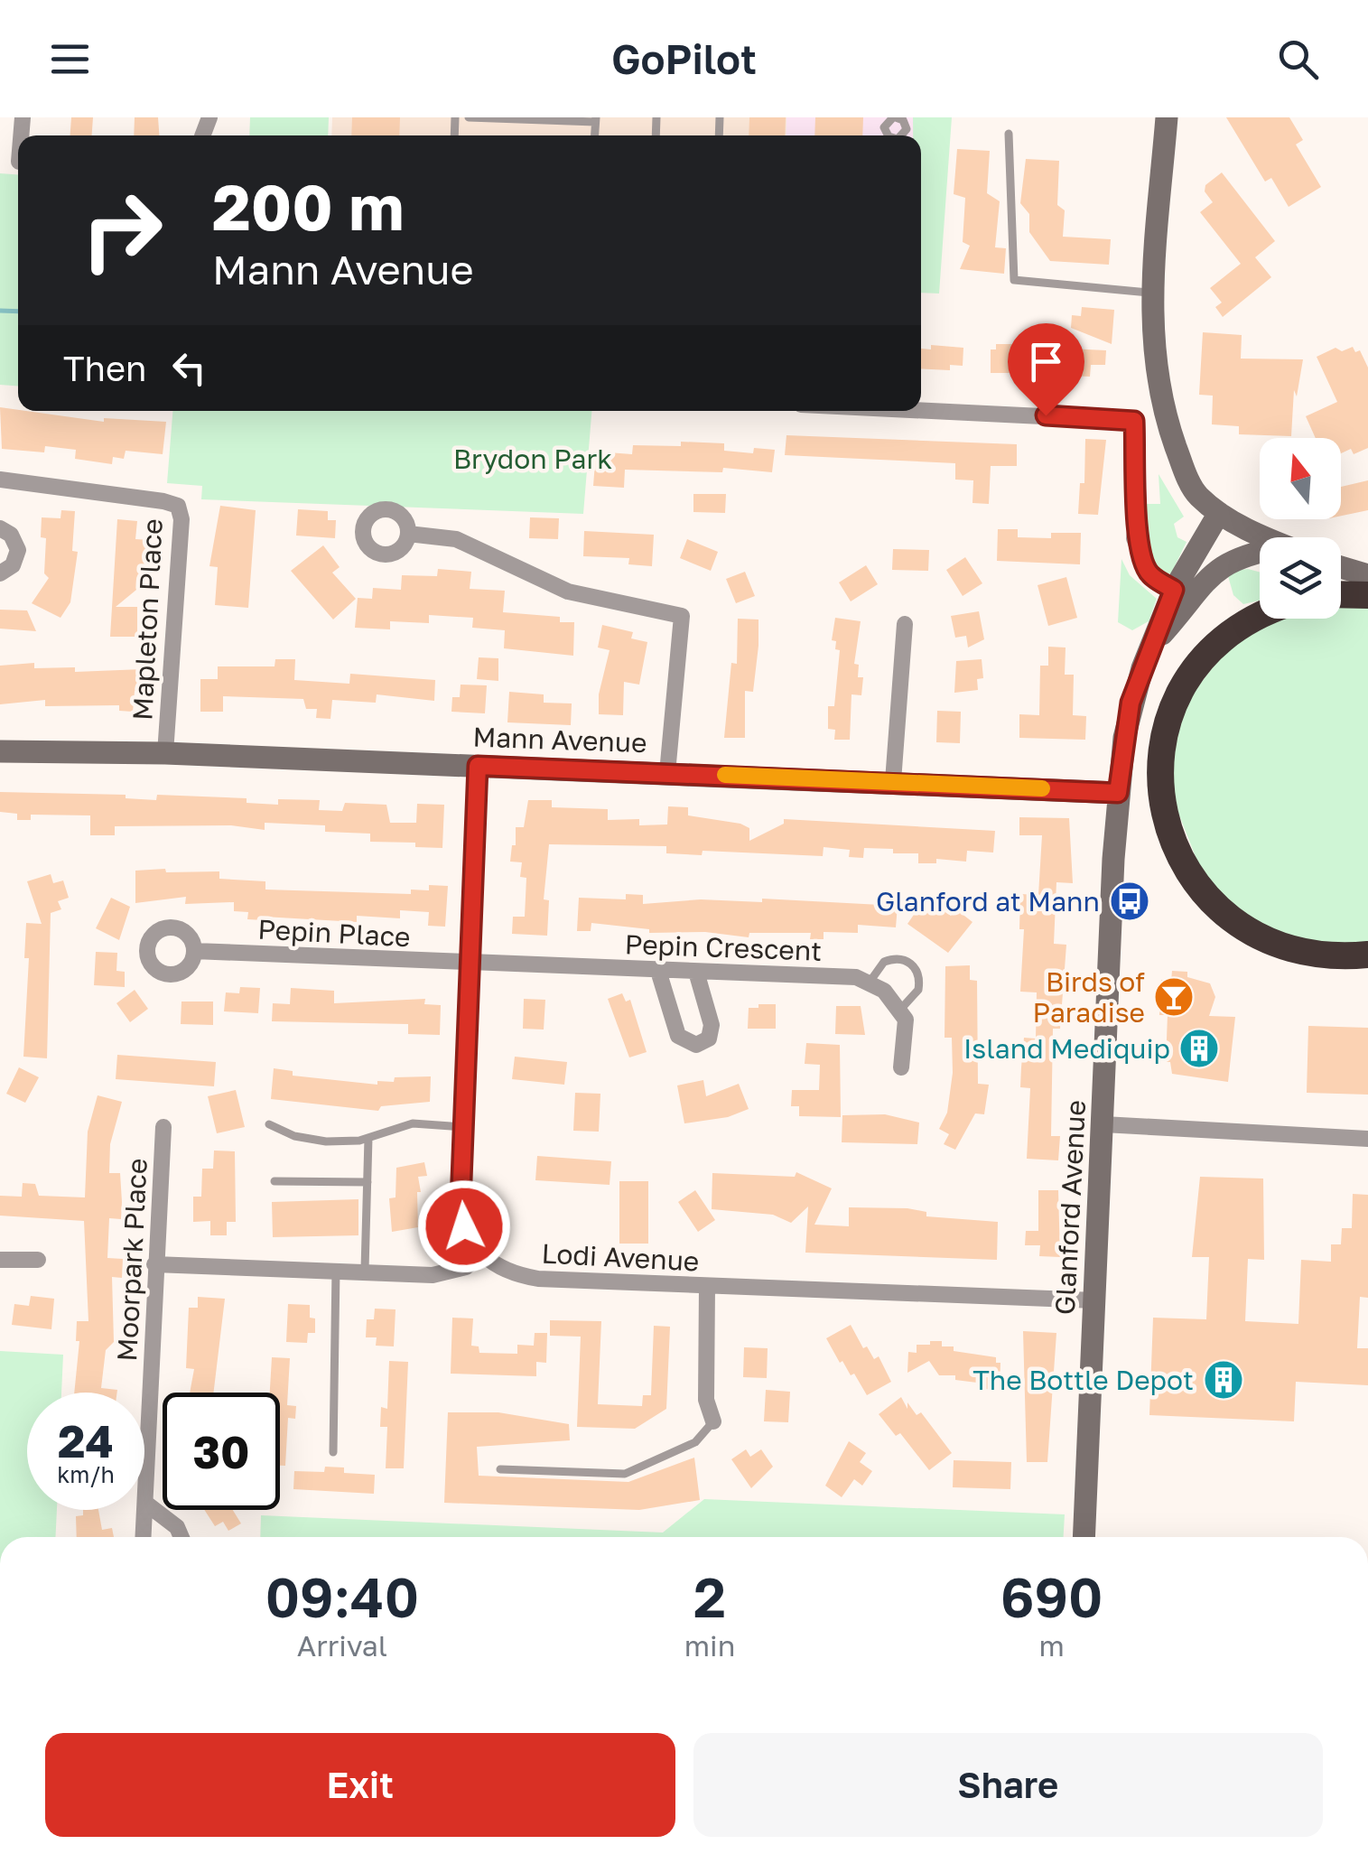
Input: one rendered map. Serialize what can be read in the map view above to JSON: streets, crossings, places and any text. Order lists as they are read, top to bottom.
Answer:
{
  "streets": {
    "main road": ["Mann Avenue", "Glanford Avenue"],
    "street": [
      "Mapleton Place",
      "Pepin Place",
      "Pepin Crescent",
      "Lodi Avenue",
      "Moorpark Place"
    ]
  },
  "crossings": [
    ["Mapleton Place", "Mann Avenue"],
    ["Mann Avenue", "Glanford Avenue"],
    ["Pepin Place", "Pepin Crescent"],
    ["Glanford Avenue", "Lodi Avenue"]
  ],
  "parks": ["Brydon Park"],
  "places": {
    "bus stop": ["Glanford at Mann"],
    "bar": ["Birds of Paradise"],
    "building": ["Island Mediquip", "The Bottle Depot"]
  },
  "north": "top",
  "page": {
    "header": "GoPilot",
    "turn": ["200 m", "Mann Avenue"],
    "then": "Then",
    "speed": "24 km/h",
    "limit": "30",
    "eta": [
      "09:40",
      "Arrival",
      "2",
      "min",
      "690",
      "m"
    ],
    "buttons": ["Exit", "Share"]
  }
}
